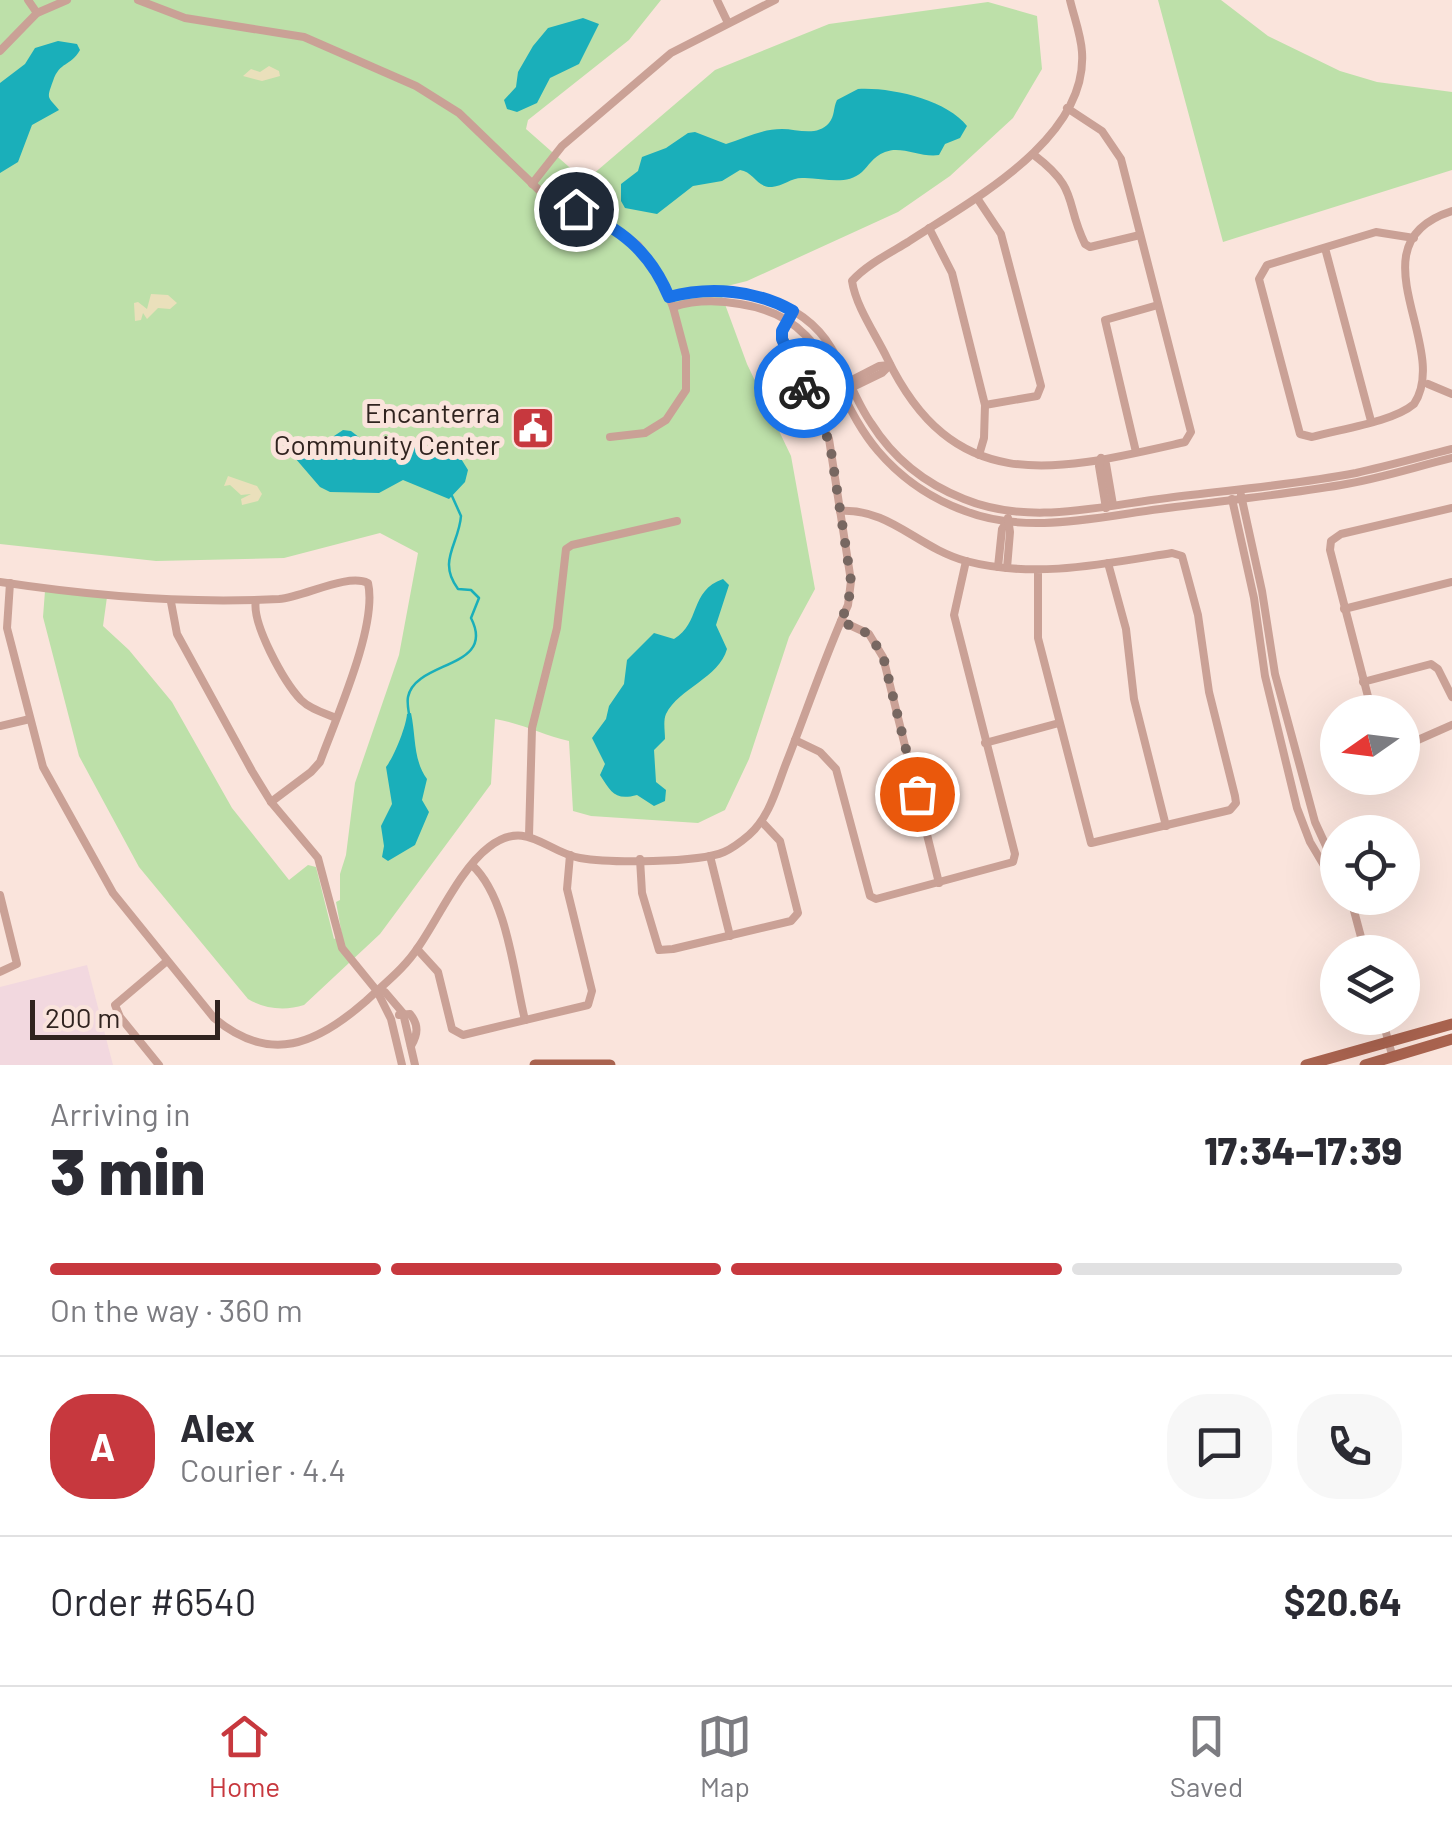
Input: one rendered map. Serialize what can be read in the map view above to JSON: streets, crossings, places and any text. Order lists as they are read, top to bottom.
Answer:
{
  "places": {
    "public building": ["Encanterra Community Center"]
  },
  "scale_bar": "200 m",
  "north": "left",
  "page": {
    "scale": "200 m",
    "heading": ["3 min", "Arriving in", "17:34–17:39"],
    "panel": [
      "Alex",
      "Courier · 4.4",
      "Order #6540",
      "$20.64"
    ],
    "bar": "On the way · 360 m",
    "round": "A",
    "tabs": ["Home", "Map", "Saved"]
  }
}
